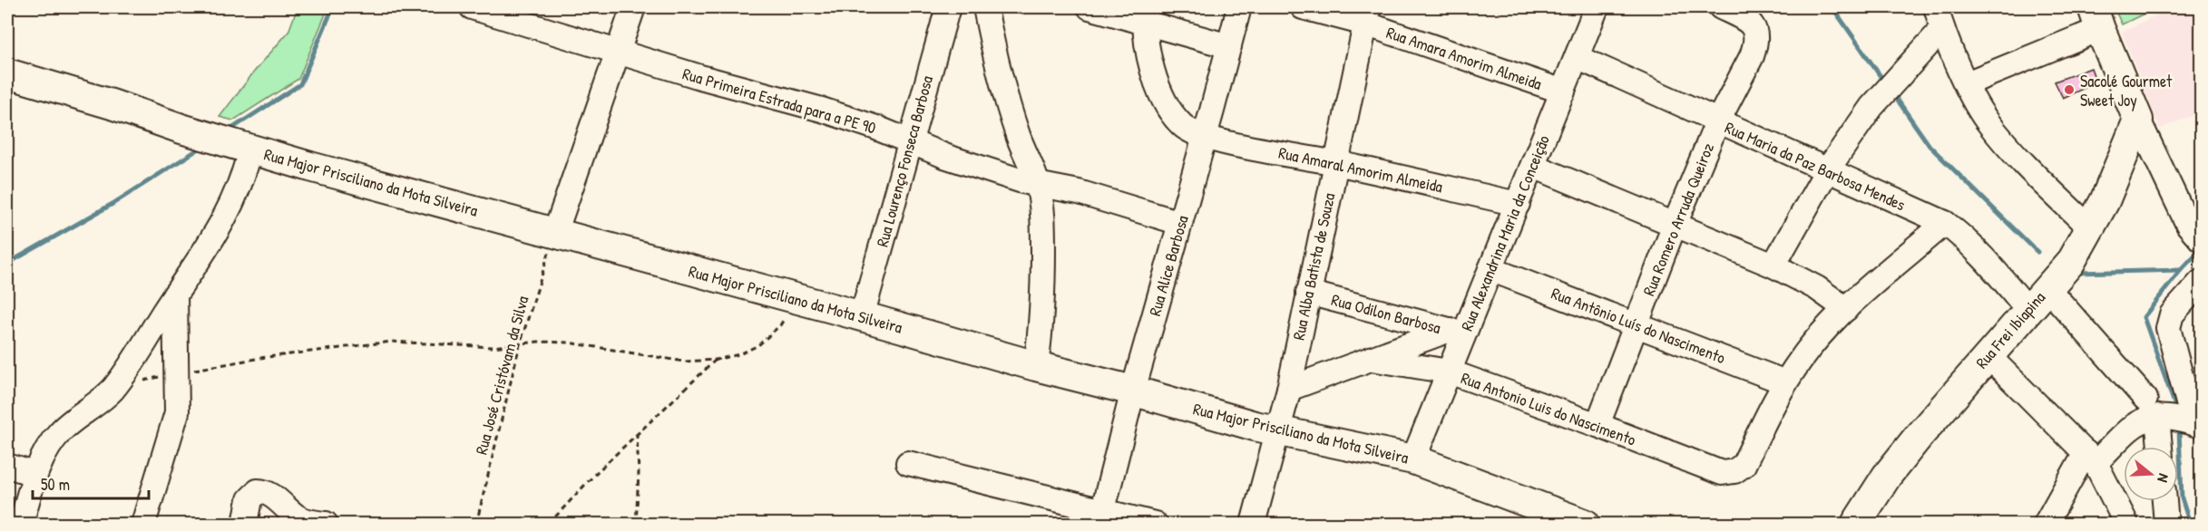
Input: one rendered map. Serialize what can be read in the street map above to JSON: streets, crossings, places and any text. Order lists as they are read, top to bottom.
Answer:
{
  "streets": {
    "main road": ["Rua Major Prisciliano da Mota Silveira", "Rua Frei Ibiapina"],
    "street": [
      "Rua Amara Amorim Almeida",
      "Rua Primeira Estrada para a PE 90",
      "Rua Lourenço Fonseca Barbosa",
      "Rua Maria da Paz Barbosa Mendes",
      "Rua Amaral Amorim Almeida",
      "Rua Romero Arruda Queiroz",
      "Rua Alexandrina Maria da Conceição",
      "Rua Alice Barbosa",
      "Rua Alba Batista de Souza",
      "Rua Odilon Barbosa",
      "Rua Antônio Luís do Nascimento",
      "Rua Antonio Luis do Nascimento"
    ],
    "path": ["Rua José Cristóvam da Silva"]
  },
  "crossings": [
    ["Rua Amara Amorim Almeida", "Rua Alexandrina Maria da Conceição"],
    ["Rua Amara Amorim Almeida", "Rua Alba Batista de Souza"],
    ["Rua Primeira Estrada para a PE 90", "Rua Lourenço Fonseca Barbosa"],
    ["Rua Primeira Estrada para a PE 90", "Rua Alice Barbosa"],
    ["Rua Lourenço Fonseca Barbosa", "Rua Major Prisciliano da Mota Silveira"],
    ["Rua Maria da Paz Barbosa Mendes", "Rua Romero Arruda Queiroz"],
    ["Rua Maria da Paz Barbosa Mendes", "Rua Alexandrina Maria da Conceição"],
    ["Rua Maria da Paz Barbosa Mendes", "Rua Frei Ibiapina"],
    ["Rua Amaral Amorim Almeida", "Rua Alexandrina Maria da Conceição"],
    ["Rua Amaral Amorim Almeida", "Rua Alice Barbosa"],
    ["Rua Amaral Amorim Almeida", "Rua Alba Batista de Souza"],
    ["Rua Major Prisciliano da Mota Silveira", "Rua Alexandrina Maria da Conceição"],
    ["Rua Major Prisciliano da Mota Silveira", "Rua Alice Barbosa"],
    ["Rua Major Prisciliano da Mota Silveira", "Rua Alba Batista de Souza"],
    ["Rua Major Prisciliano da Mota Silveira", "Rua José Cristóvam da Silva"],
    ["Rua Romero Arruda Queiroz", "Rua Antônio Luís do Nascimento"],
    ["Rua Romero Arruda Queiroz", "Rua Antonio Luis do Nascimento"],
    ["Rua Alexandrina Maria da Conceição", "Rua Odilon Barbosa"],
    ["Rua Alexandrina Maria da Conceição", "Rua Antônio Luís do Nascimento"],
    ["Rua Alexandrina Maria da Conceição", "Rua Antonio Luis do Nascimento"],
    ["Rua Alba Batista de Souza", "Rua Odilon Barbosa"],
    ["Rua Antônio Luís do Nascimento", "Rua Antonio Luis do Nascimento"]
  ],
  "places": ["Sacolé Gourmet Sweet Joy"],
  "scale_bar": "50 m",
  "north": "right"
}
